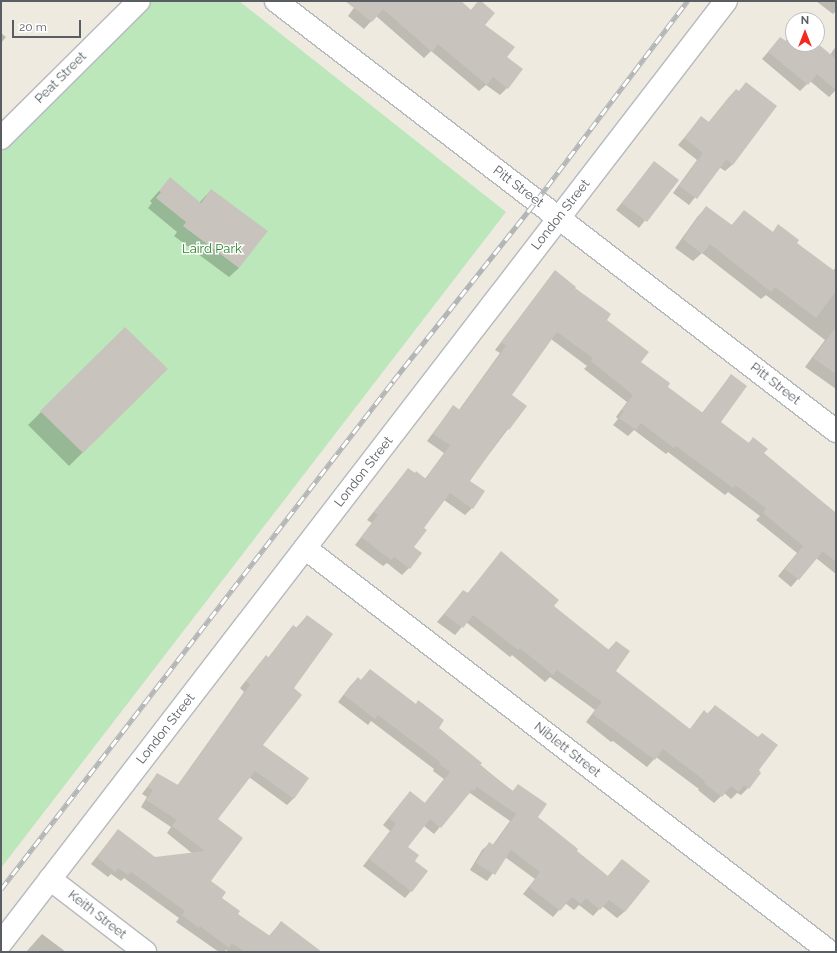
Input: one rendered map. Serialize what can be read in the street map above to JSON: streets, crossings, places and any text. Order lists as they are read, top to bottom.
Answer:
{
  "streets": {
    "street": [
      "Peat Street",
      "Pitt Street",
      "London Street",
      "Niblett Street",
      "Keith Street"
    ]
  },
  "crossings": [
    ["Pitt Street", "London Street"],
    ["London Street", "Niblett Street"],
    ["London Street", "Keith Street"]
  ],
  "parks": ["Laird Park"],
  "scale_bar": "20 m",
  "north": "top"
}
